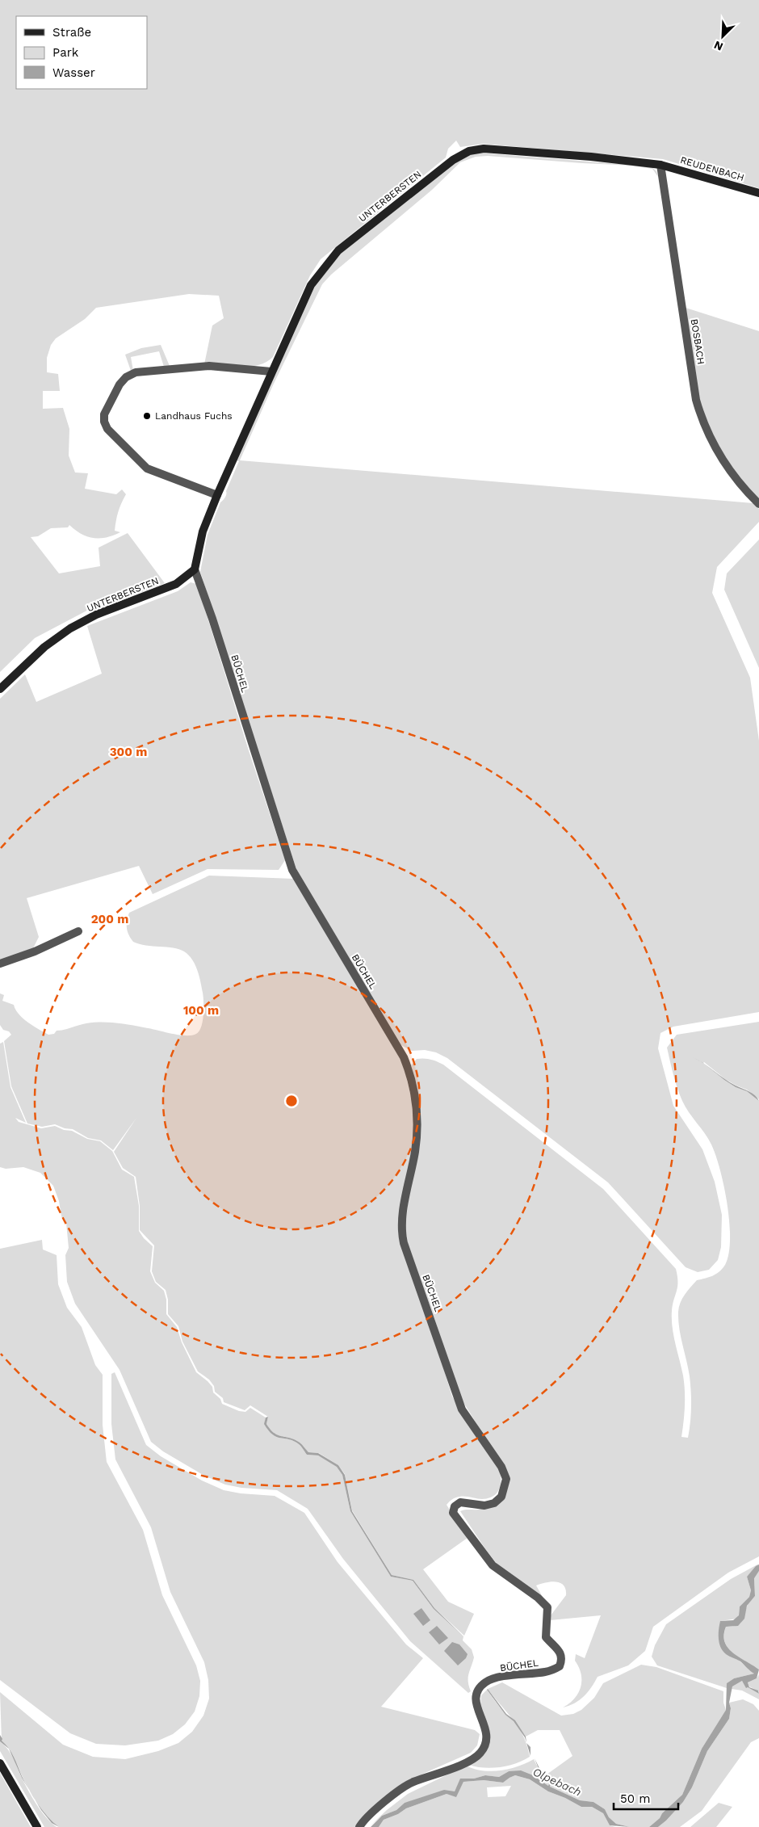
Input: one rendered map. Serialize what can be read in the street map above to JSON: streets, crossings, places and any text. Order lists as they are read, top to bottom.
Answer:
{
  "streets": {
    "street": [
      "REUDENBACH",
      "UNTERBERSTEN",
      "BOSBACH",
      "BÜCHEL"
    ]
  },
  "crossings": [
    ["REUDENBACH", "UNTERBERSTEN"],
    ["REUDENBACH", "BOSBACH"],
    ["UNTERBERSTEN", "BOSBACH"],
    ["UNTERBERSTEN", "BÜCHEL"]
  ],
  "water": ["Olpebach"],
  "places": ["Landhaus Fuchs"],
  "legend": ["Straße", "Park", "Wasser"],
  "scale_bar": "50 m",
  "north": "bottom left",
  "rings": ["300 m", "200 m", "100 m"]
}
